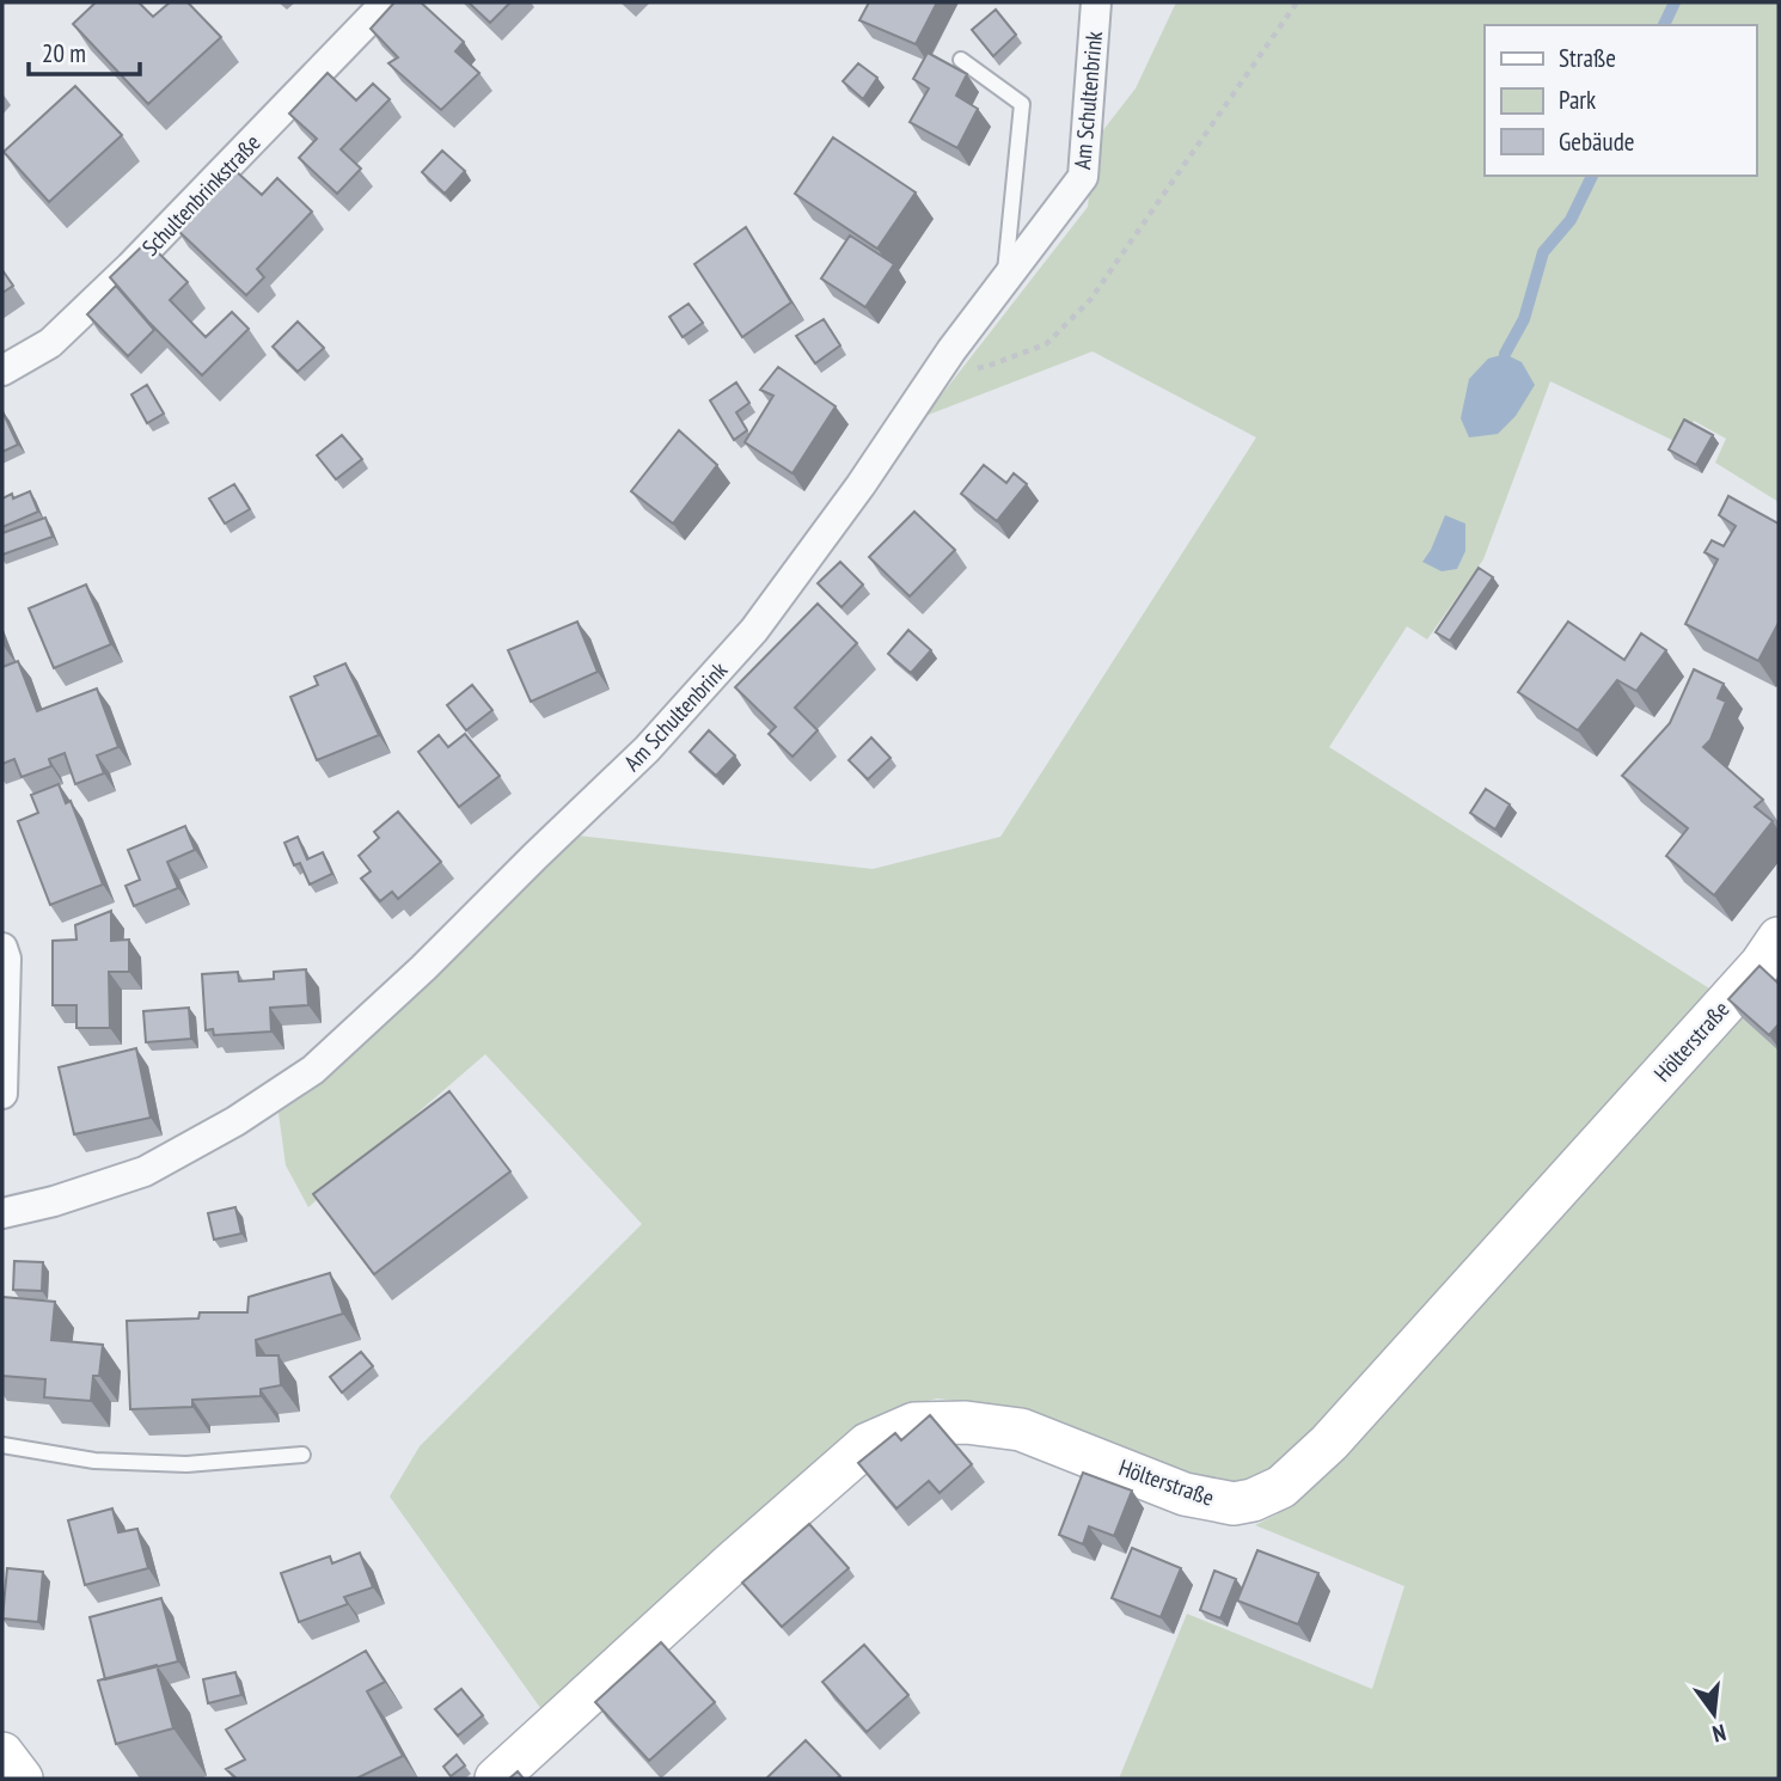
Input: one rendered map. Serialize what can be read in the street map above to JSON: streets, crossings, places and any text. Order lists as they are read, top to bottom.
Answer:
{
  "streets": {
    "street": ["Am Schultenbrink", "Schultenbrinkstraße", "Hölterstraße"]
  },
  "legend": ["Straße", "Park", "Gebäude"],
  "scale_bar": "20 m",
  "north": "bottom"
}
